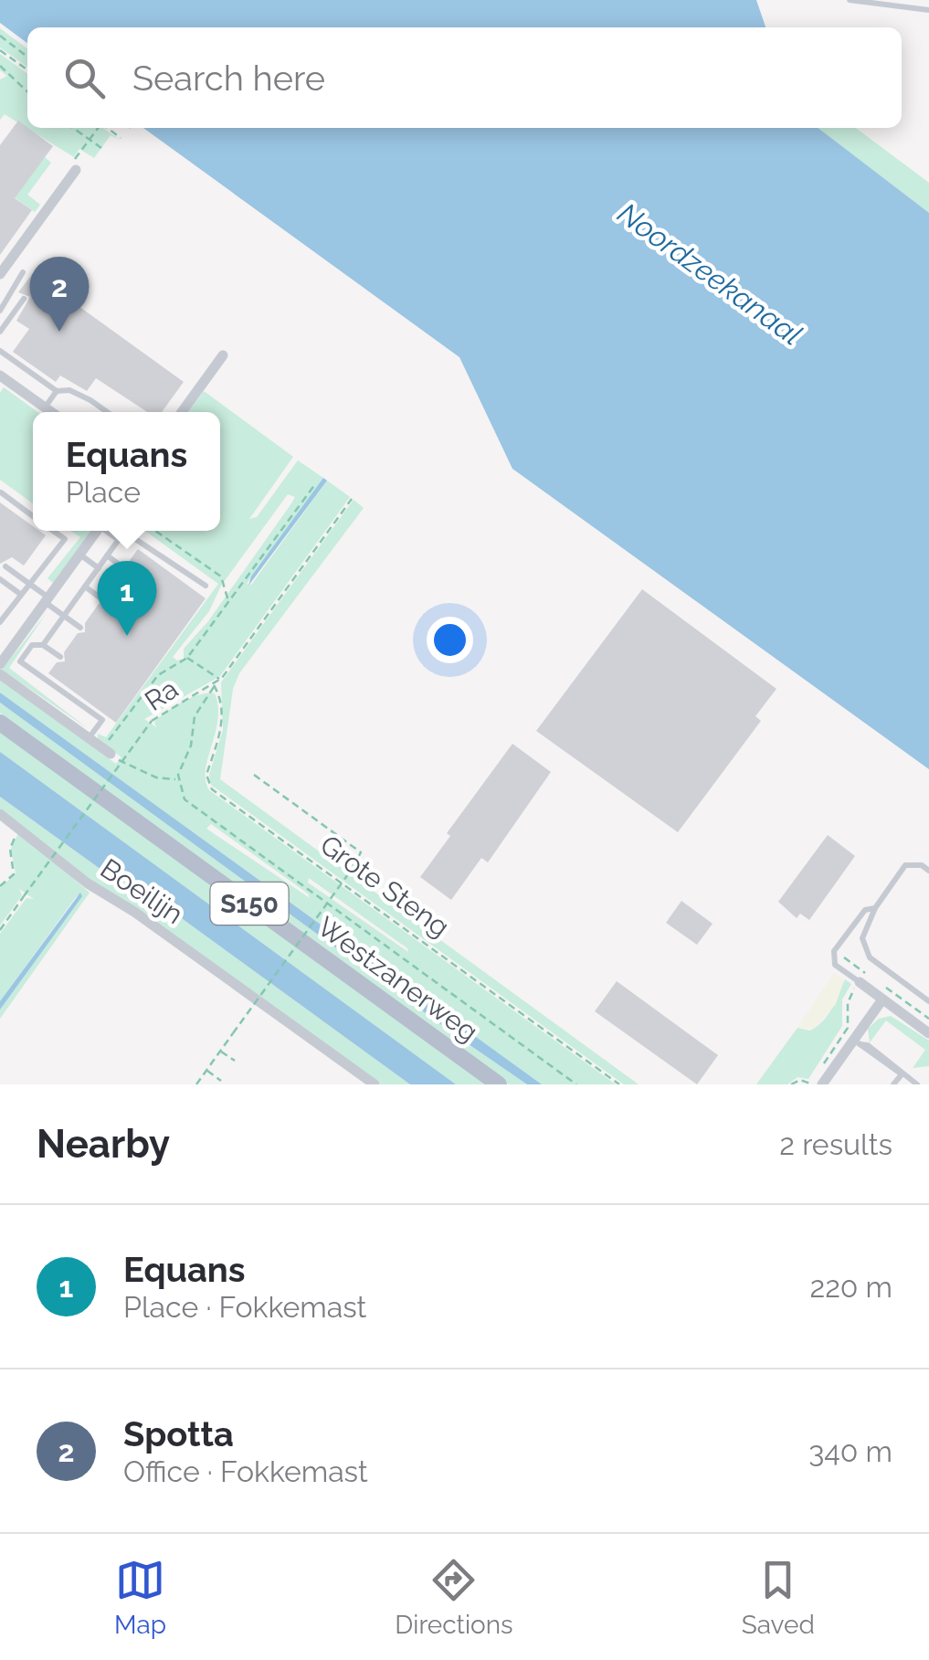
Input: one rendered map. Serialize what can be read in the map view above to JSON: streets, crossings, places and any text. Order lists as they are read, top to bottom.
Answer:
{
  "streets": {
    "main road": ["S150", "Westzanerweg"],
    "street": ["Boeilijn"],
    "path": ["Ra", "Grote Steng"]
  },
  "crossings": [
    ["Ra", "Grote Steng"]
  ],
  "water": ["Noordzeekanaal"],
  "page": {
    "search": "Search here",
    "pins": ["2", "1"],
    "popup": ["Equans", "Place"],
    "heading": ["Nearby", "2 results"],
    "list": [
      {
        "mark": "1",
        "name": "Equans",
        "note": "Place · Fokkemast",
        "value": "220 m"
      },
      {
        "mark": "2",
        "name": "Spotta",
        "note": "Office · Fokkemast",
        "value": "340 m"
      }
    ],
    "nav": ["Map", "Directions", "Saved"]
  }
}
